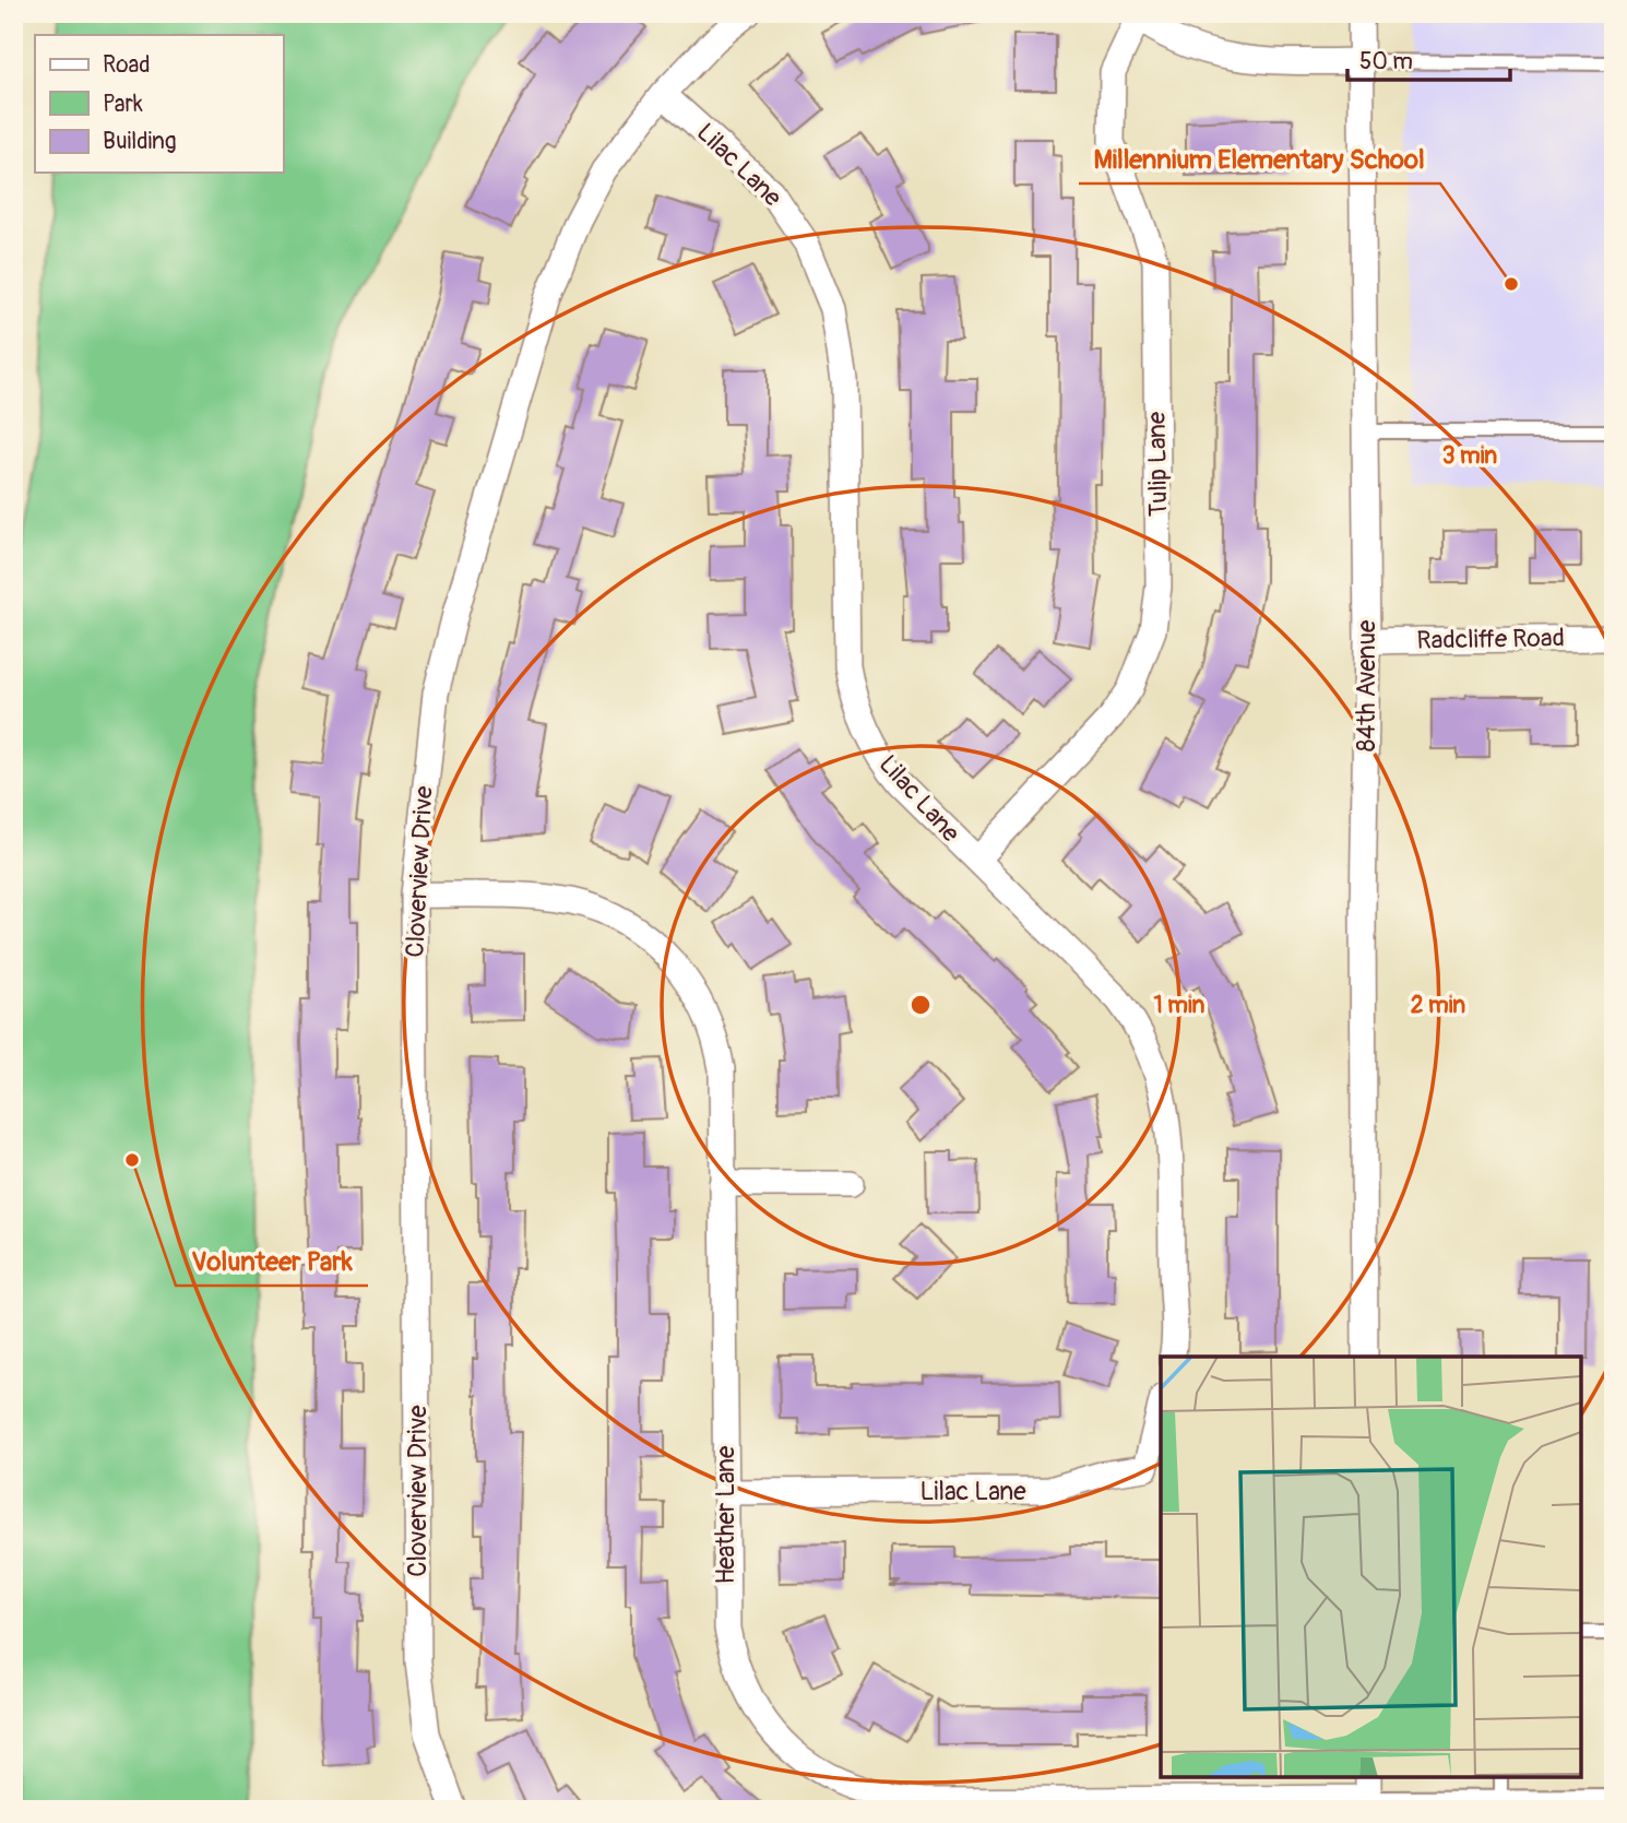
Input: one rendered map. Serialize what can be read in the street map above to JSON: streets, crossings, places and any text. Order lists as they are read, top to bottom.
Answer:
{
  "streets": {
    "street": [
      "Lilac Lane",
      "Tulip Lane",
      "Radcliffe Road",
      "84th Avenue",
      "Cloverview Drive",
      "Heather Lane"
    ]
  },
  "crossings": [
    ["Lilac Lane", "Tulip Lane"],
    ["Lilac Lane", "Cloverview Drive"],
    ["Lilac Lane", "Heather Lane"],
    ["Radcliffe Road", "84th Avenue"],
    ["Cloverview Drive", "Heather Lane"]
  ],
  "places": ["Millennium Elementary School", "Volunteer Park"],
  "legend": ["Road", "Park", "Building"],
  "scale_bar": "50 m",
  "rings": ["3 min", "1 min", "2 min"]
}
